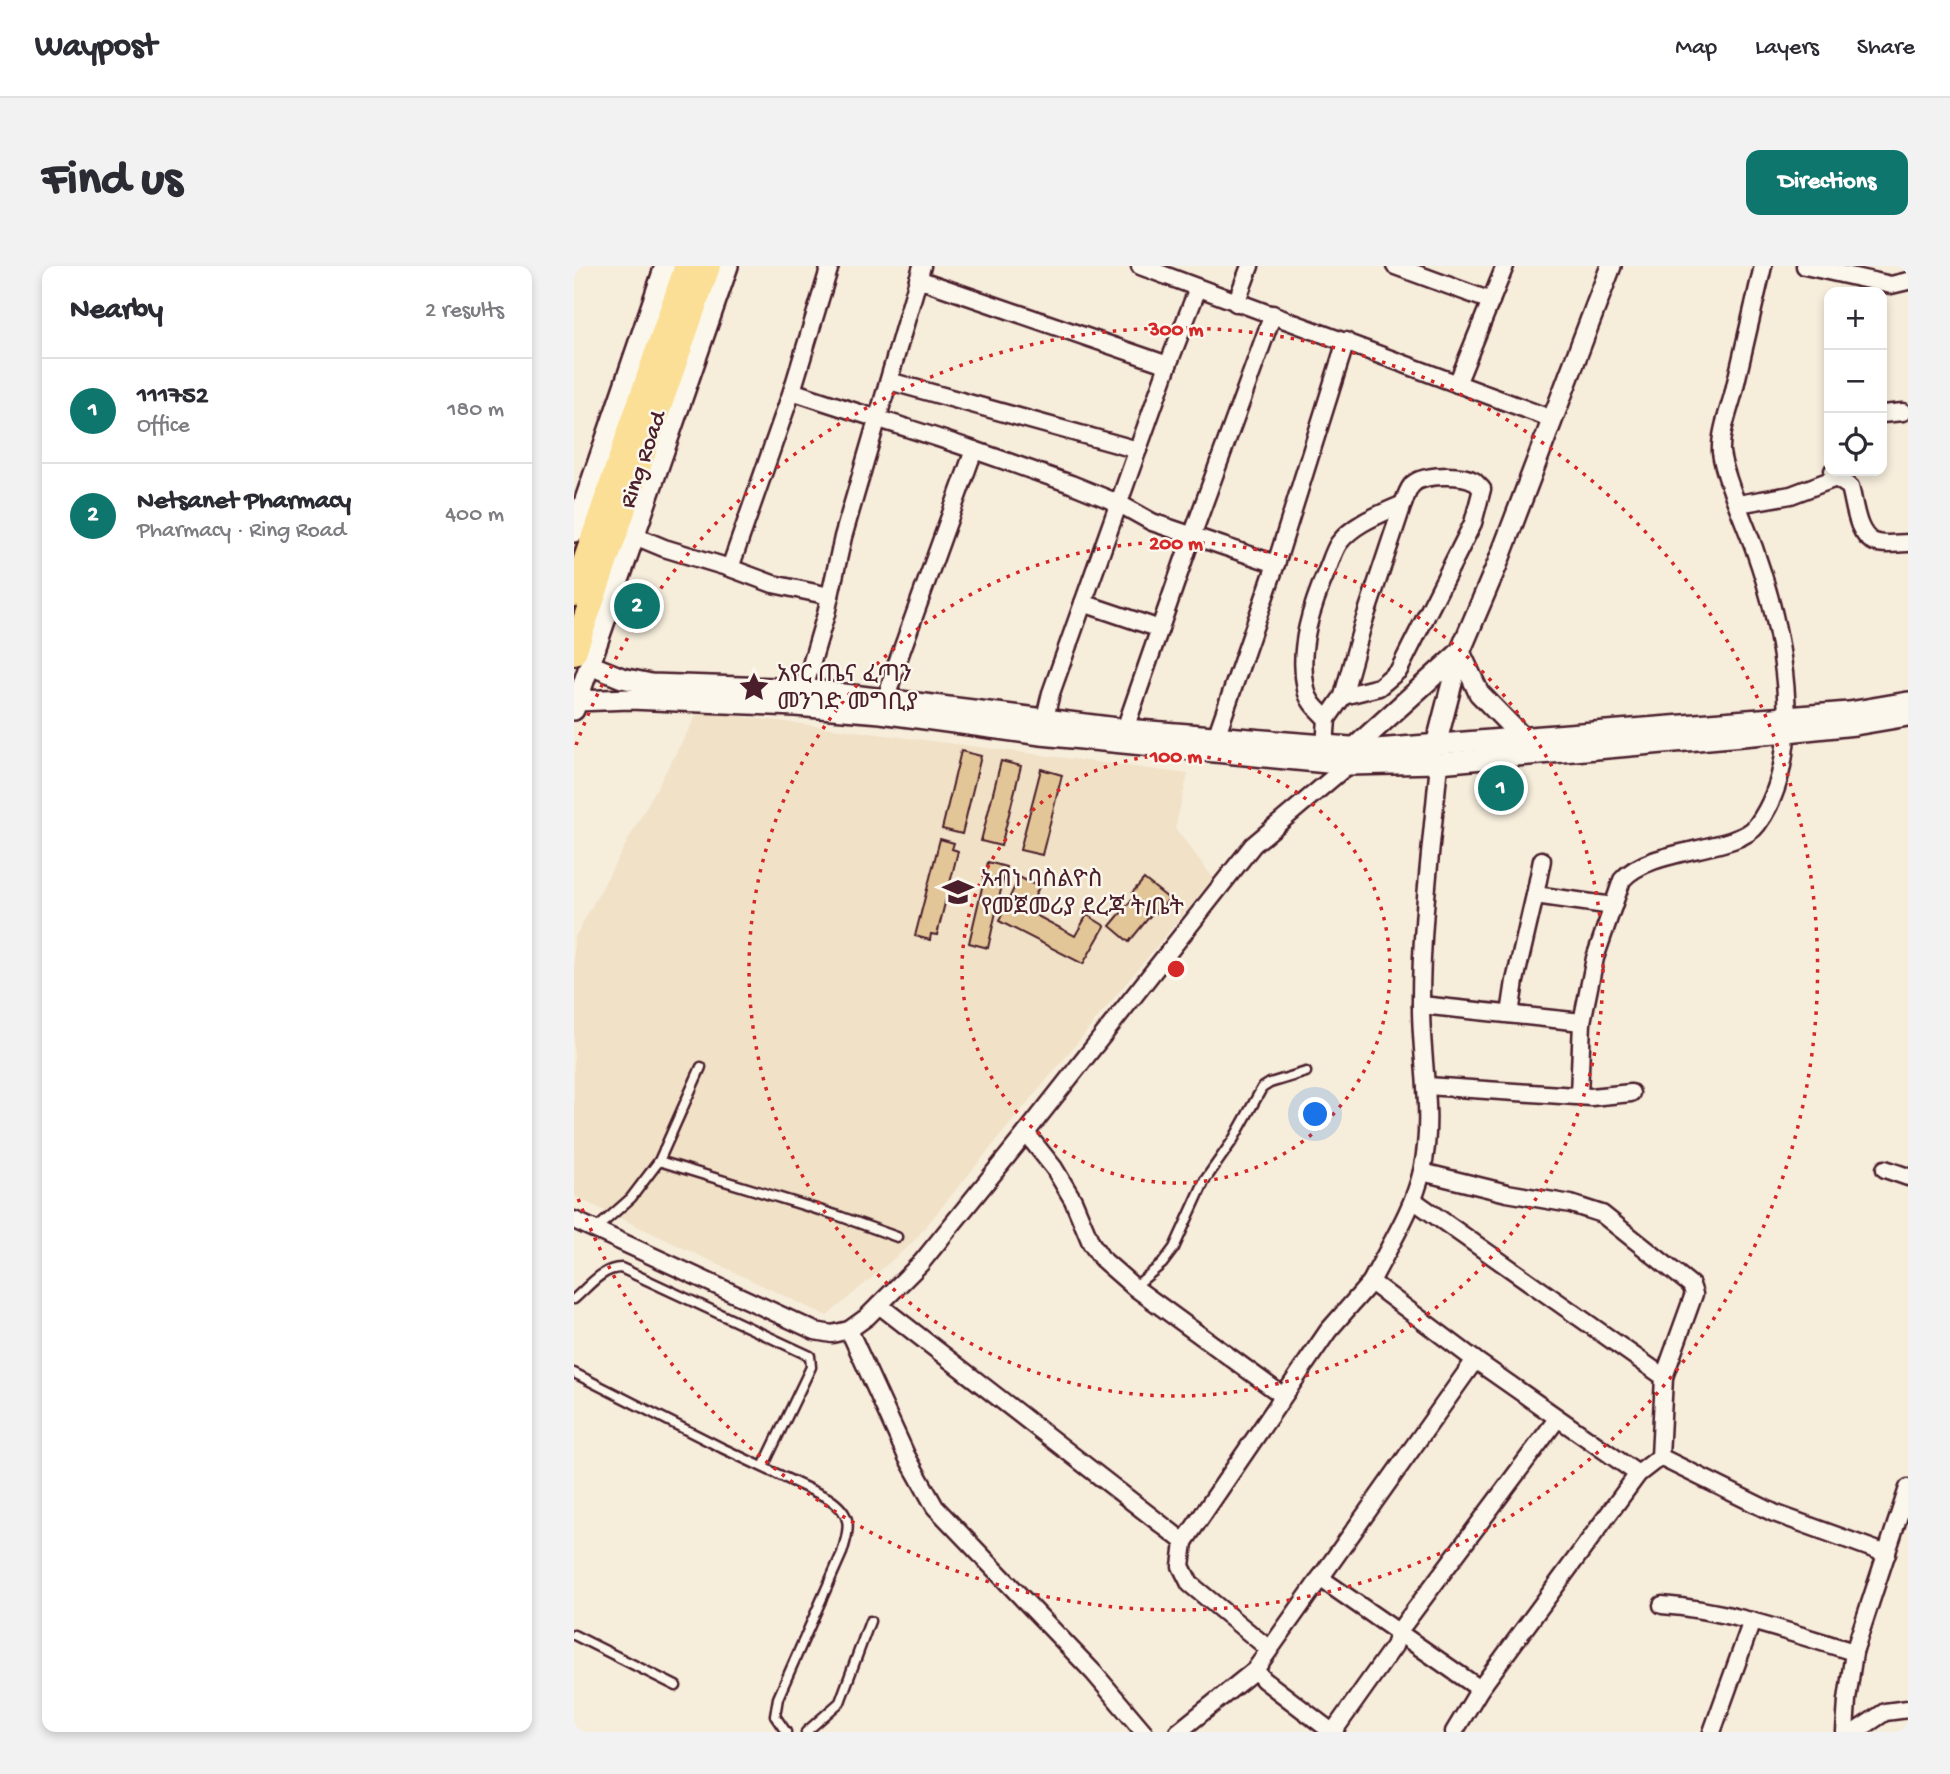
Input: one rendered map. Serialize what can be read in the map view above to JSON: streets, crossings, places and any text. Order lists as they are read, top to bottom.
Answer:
{
  "streets": {
    "highway": ["Ring Road"]
  },
  "places": {
    "place": ["አየር ጤና ፈጣን መንገድ መግቢያ"],
    "school or university": ["አብነ ባስልዮስ የመጀመሪያ ደረጃ ት/ቤት"]
  },
  "page": {
    "header": "Waypost",
    "nav": ["Map", "Layers", "Share"],
    "buttons": "Directions",
    "title": "Find us",
    "heading": ["Nearby", "2 results"],
    "map_buttons": ["+", "−"],
    "list": [
      {
        "mark": "1",
        "name": "111752",
        "note": "Office",
        "value": "180 m"
      },
      {
        "mark": "2",
        "name": "Netsanet Pharmacy",
        "note": "Pharmacy · Ring Road",
        "value": "400 m"
      }
    ],
    "pins": ["2", "1"]
  },
  "rings": ["300 m", "200 m", "100 m"]
}
